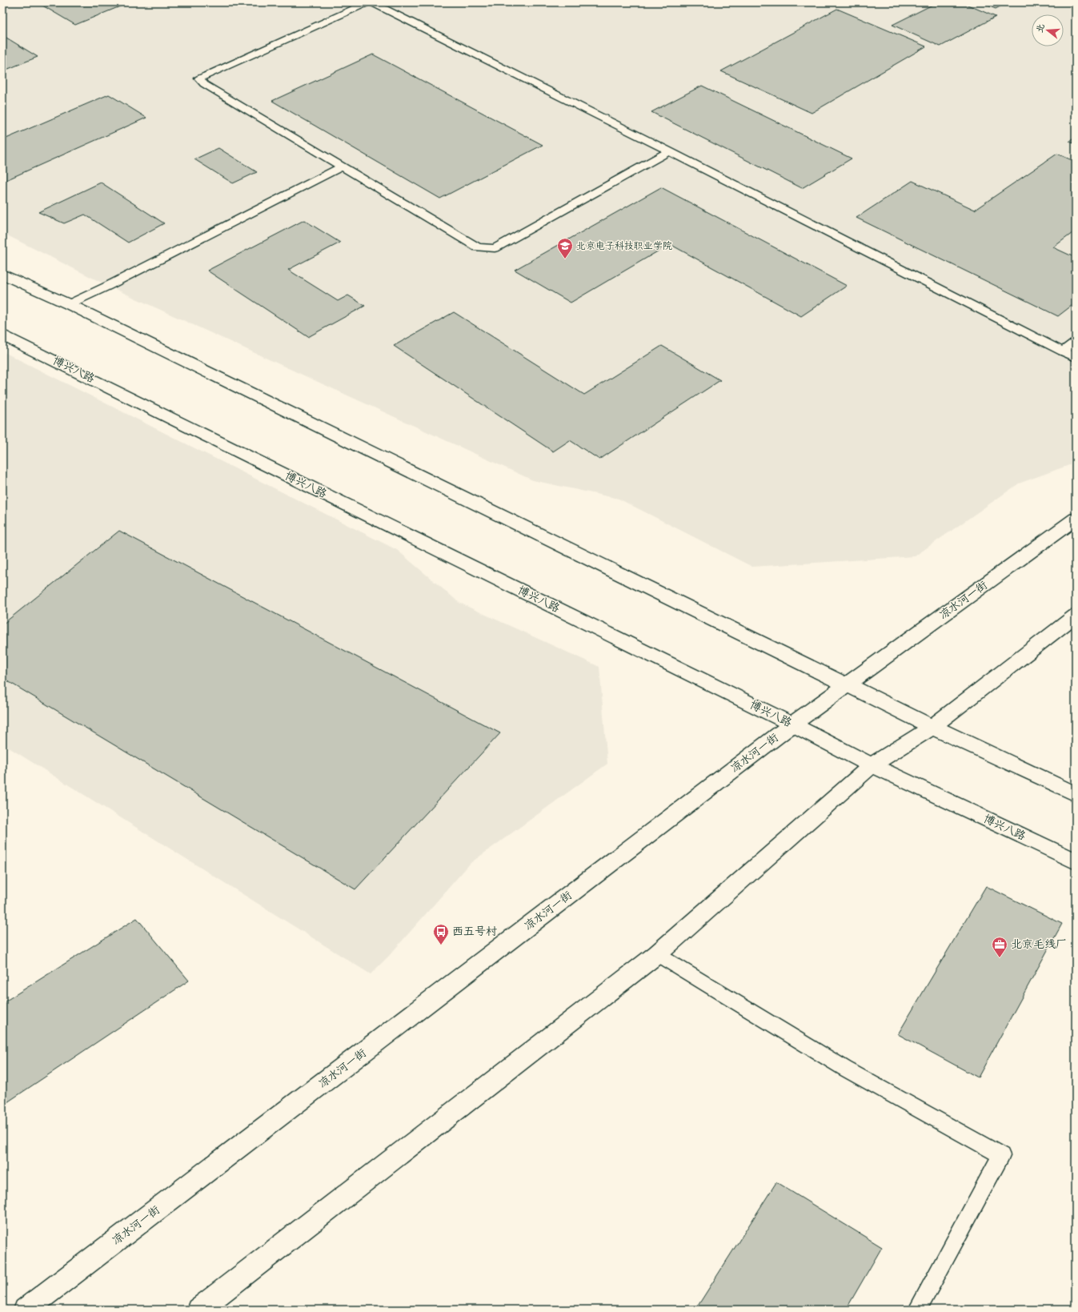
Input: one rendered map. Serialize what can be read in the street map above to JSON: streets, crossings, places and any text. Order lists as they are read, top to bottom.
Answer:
{
  "streets": {
    "main road": ["博兴八路", "凉水河一街"]
  },
  "crossings": [
    ["博兴八路", "凉水河一街"]
  ],
  "places": {
    "school or university": ["北京电子科技职业学院"],
    "bus stop": ["西五号村"],
    "office": ["北京毛线厂"]
  },
  "north": "left"
}
